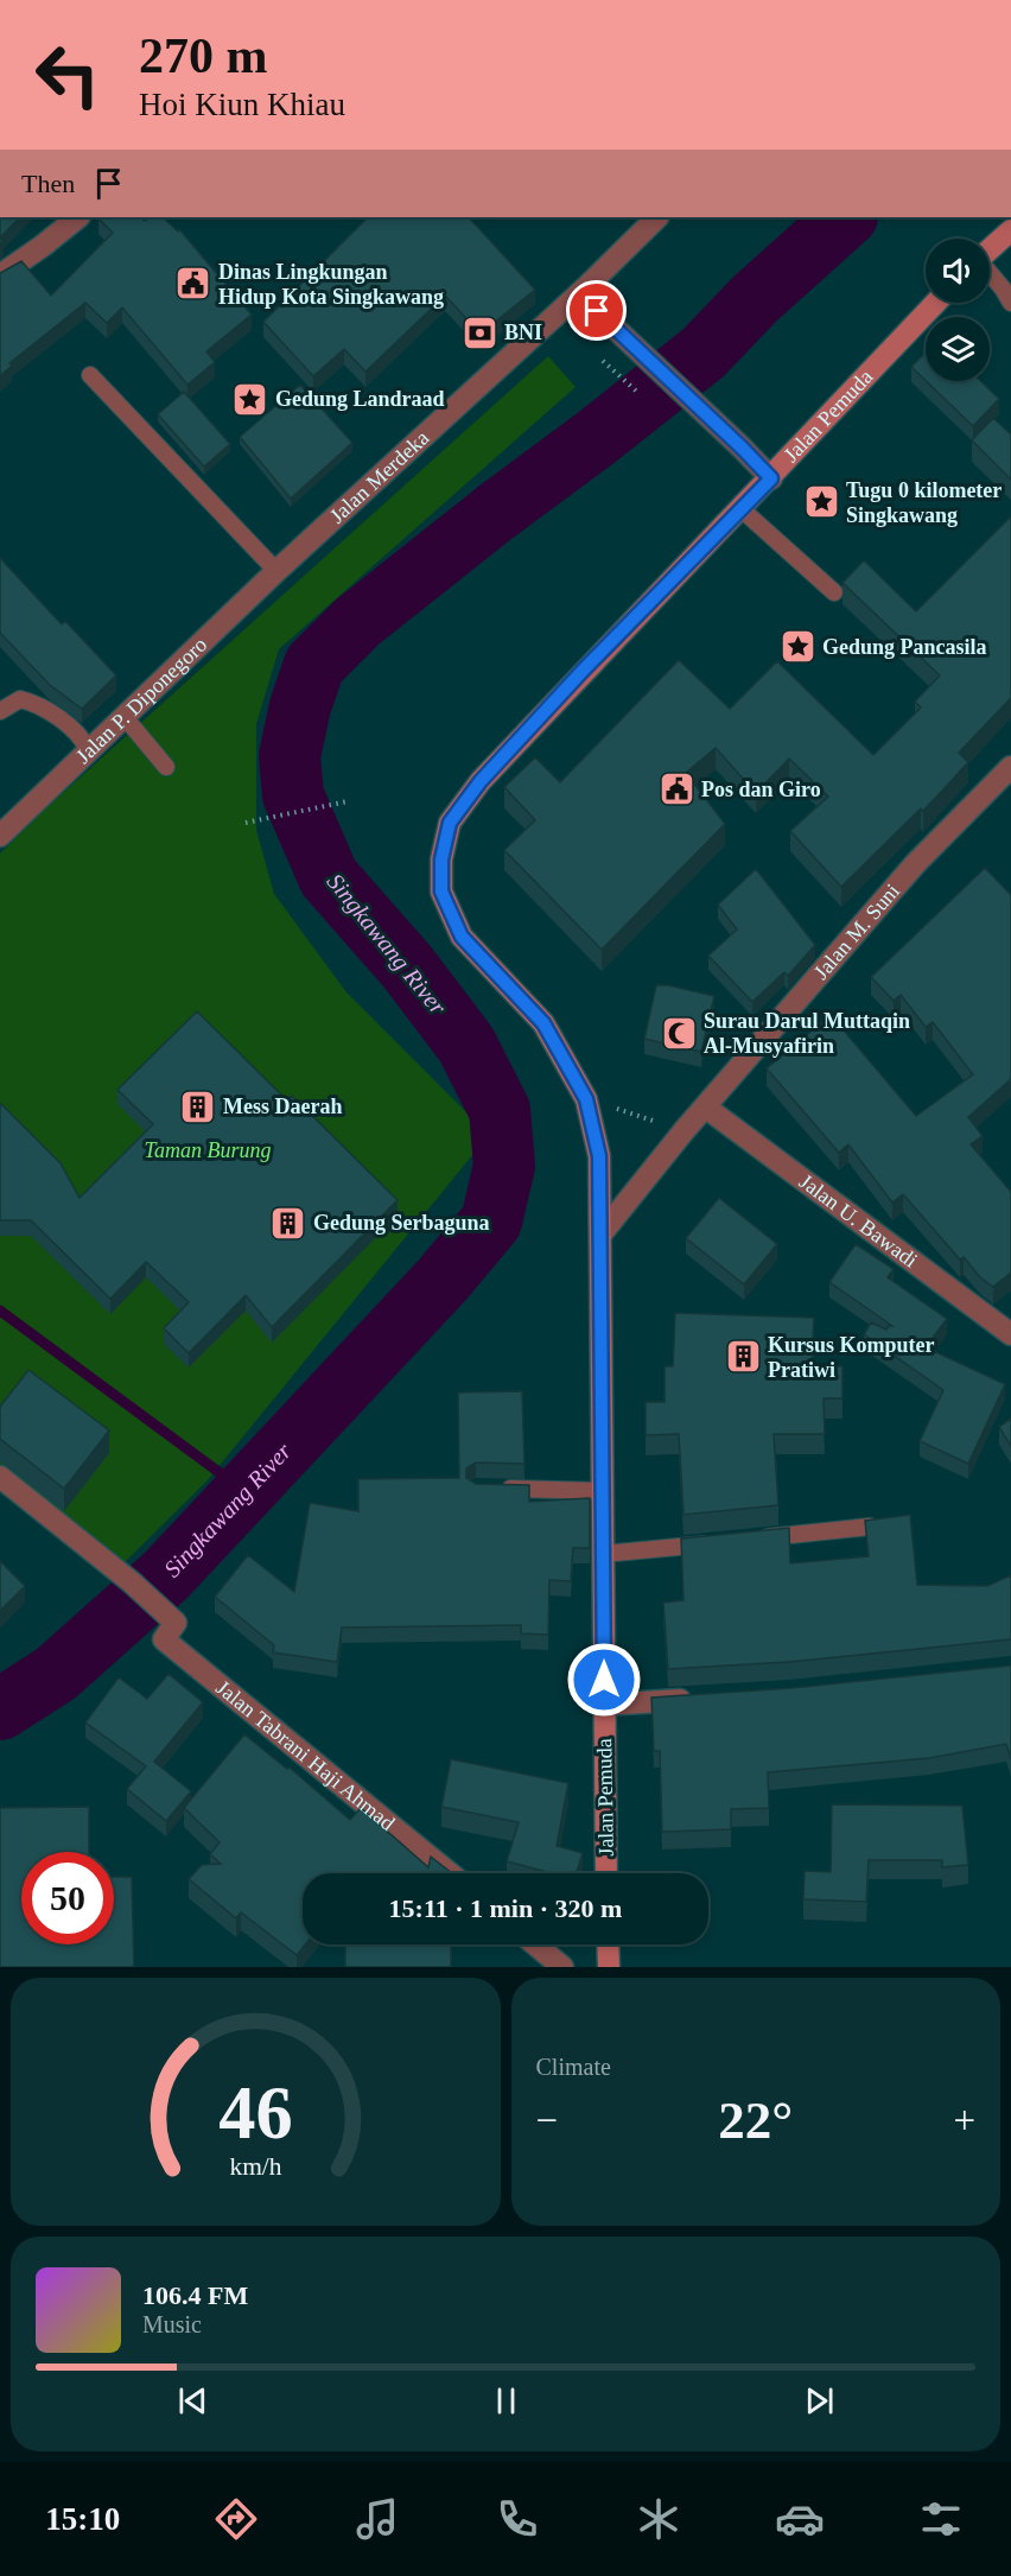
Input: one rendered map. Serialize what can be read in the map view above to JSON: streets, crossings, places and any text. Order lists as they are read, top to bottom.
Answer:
{
  "streets": {
    "main road": ["Jalan Pemuda"],
    "street": [
      "Jalan Merdeka",
      "Jalan P. Diponegoro",
      "Jalan M. Suni",
      "Jalan U. Bawadi",
      "Jalan Tabrani Haji Ahmad"
    ]
  },
  "crossings": [
    ["Jalan Pemuda", "Jalan M. Suni"],
    ["Jalan Merdeka", "Jalan P. Diponegoro"],
    ["Jalan M. Suni", "Jalan U. Bawadi"]
  ],
  "water": ["Singkawang River"],
  "parks": ["Taman Burung"],
  "places": {
    "public building": ["Dinas Lingkungan Hidup Kota Singkawang", "Pos dan Giro"],
    "bank": ["BNI"],
    "place": ["Gedung Landraad", "Tugu 0 kilometer Singkawang", "Gedung Pancasila"],
    "mosque": ["Surau Darul Muttaqin Al-Musyafirin"],
    "building": ["Mess Daerah", "Gedung Serbaguna", "Kursus Komputer Pratiwi"]
  },
  "page": {
    "turn": ["270 m", "Hoi Kiun Khiau"],
    "then": "Then",
    "limit": "50",
    "trip": "15:11 · 1 min · 320 m",
    "tile": "Climate",
    "heat": ["−", "22°", "+"],
    "song": ["106.4 FM", "Music"],
    "tabs": "15:10",
    "gauge": ["46", "km/h"]
  }
}
